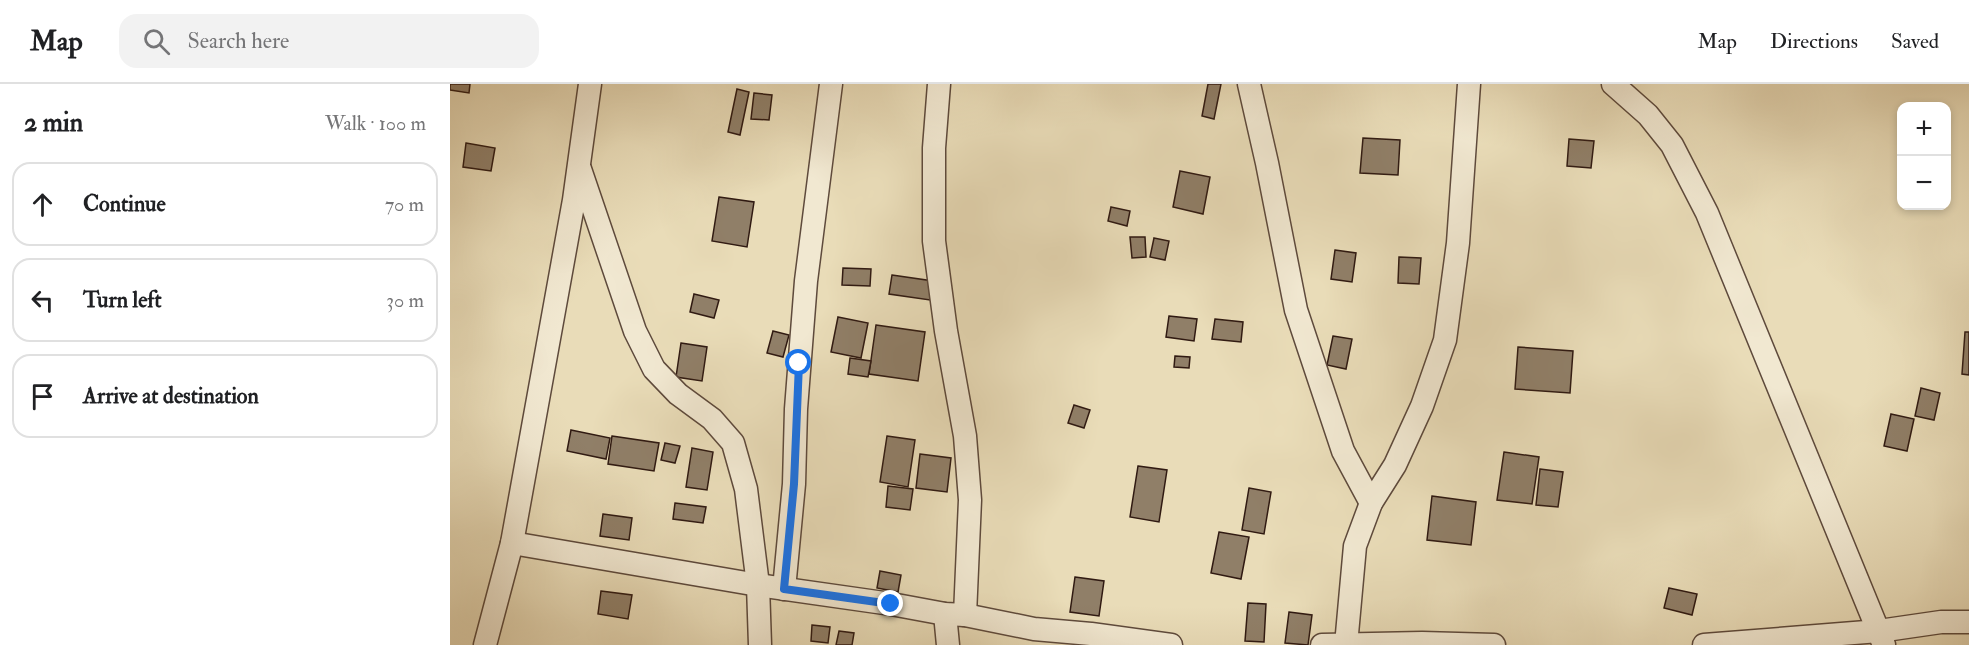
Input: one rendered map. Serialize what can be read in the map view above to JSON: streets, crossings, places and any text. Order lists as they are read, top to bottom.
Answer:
{
  "page": {
    "header": "Map",
    "search": "Search here",
    "nav": ["Map", "Directions", "Saved"],
    "heading": ["2 min", "Walk · 100 m"],
    "map_buttons": ["+", "−"],
    "list": [
      ["Continue", "70 m"],
      ["Turn left", "30 m"],
      "Arrive at destination"
    ]
  }
}
